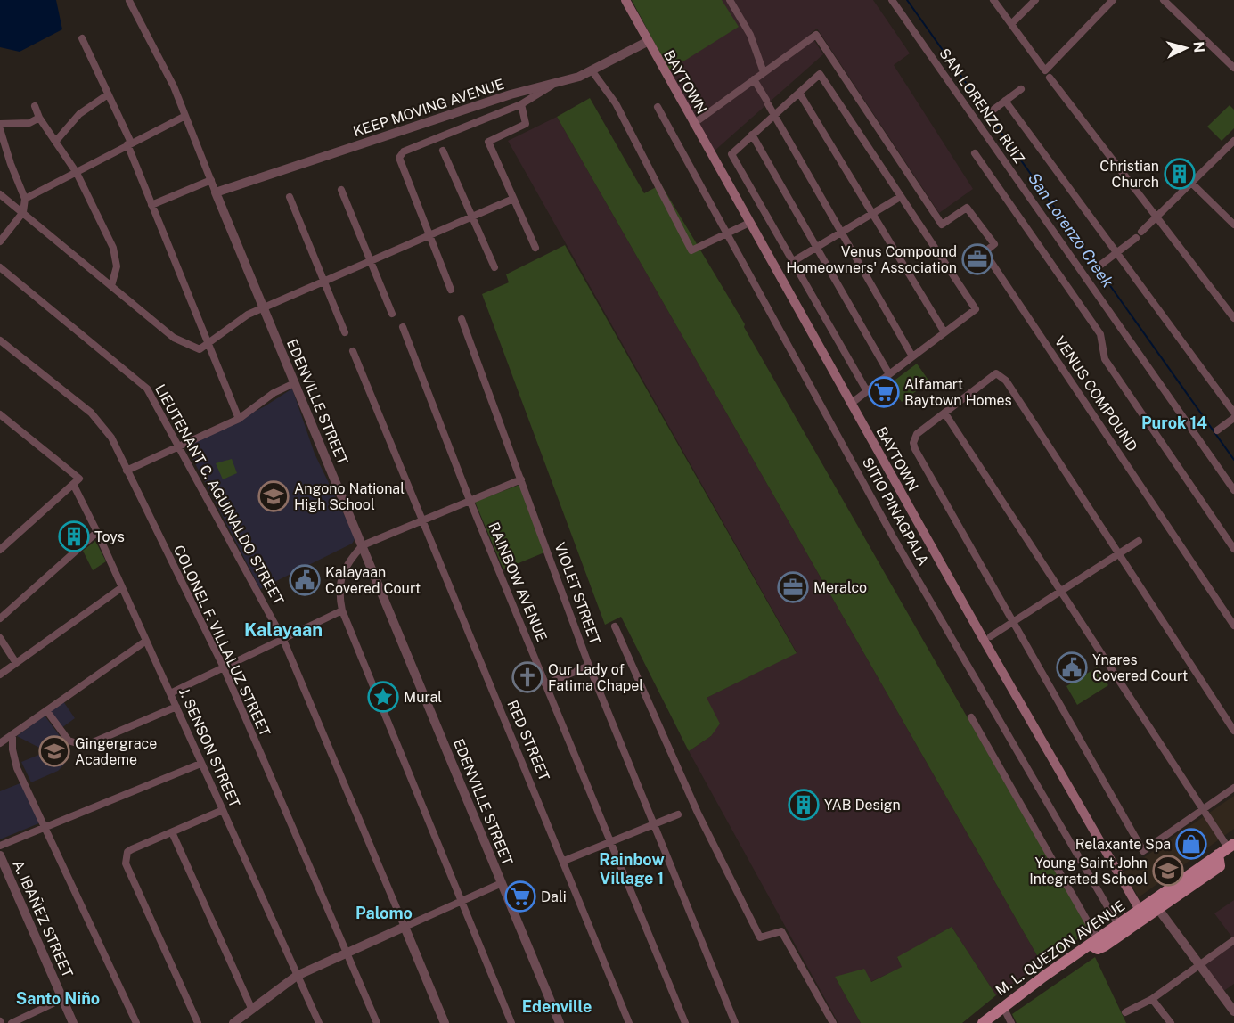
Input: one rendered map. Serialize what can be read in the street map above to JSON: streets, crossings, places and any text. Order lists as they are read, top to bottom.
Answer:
{
  "streets": {
    "main road": ["BAYTOWN", "M. L. QUEZON AVENUE"],
    "street": [
      "SAN LORENZO RUIZ",
      "KEEP MOVING AVENUE",
      "VENUS COMPOUND",
      "EDENVILLE STREET",
      "LIEUTENANT C. AGUINALDO STREET",
      "SITIO PINAGPALA",
      "RAINBOW AVENUE",
      "VIOLET STREET",
      "COLONEL F. VILLALUZ STREET",
      "RED STREET",
      "J. SENSON STREET",
      "A. IBAÑEZ STREET"
    ]
  },
  "crossings": [
    ["BAYTOWN", "KEEP MOVING AVENUE"],
    ["BAYTOWN", "M. L. QUEZON AVENUE"],
    ["KEEP MOVING AVENUE", "EDENVILLE STREET"],
    ["SITIO PINAGPALA", "M. L. QUEZON AVENUE"]
  ],
  "districts": [
    "Purok 14",
    "Kalayaan",
    "Rainbow Village 1",
    "Palomo",
    "Santo Niño",
    "Edenville"
  ],
  "water": ["San Lorenzo Creek"],
  "places": {
    "building": ["Christian Church", "Toys", "YAB Design"],
    "office": ["Venus Compound Homeowners' Association", "Meralco"],
    "supermarket": ["Alfamart Baytown Homes", "Dali"],
    "school or university": ["Angono National High School", "Gingergrace Academe", "Young Saint John Integrated School"],
    "public building": ["Kalayaan Covered Court", "Ynares Covered Court"],
    "church": ["Our Lady of Fatima Chapel"],
    "place": ["Mural"],
    "shop": ["Relaxante Spa"]
  },
  "north": "right"
}
